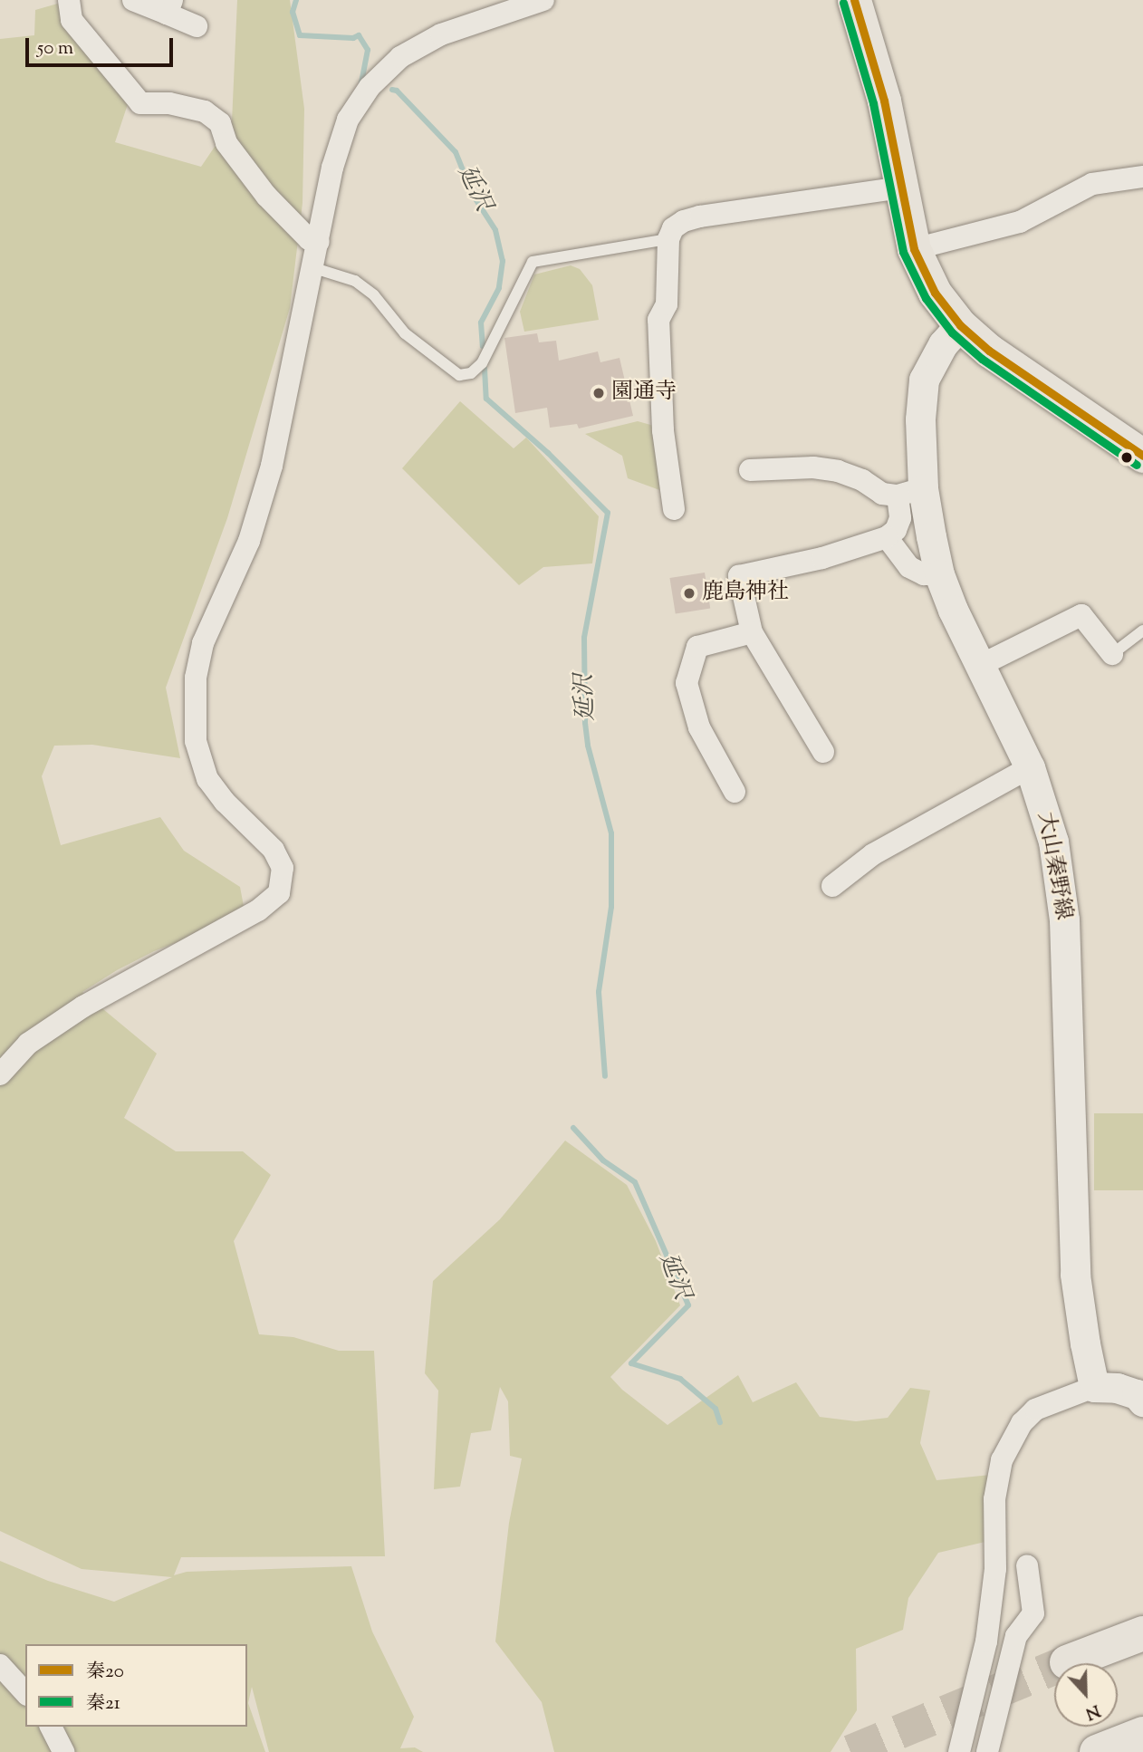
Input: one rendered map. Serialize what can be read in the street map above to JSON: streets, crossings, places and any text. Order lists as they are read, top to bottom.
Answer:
{
  "streets": {
    "main road": ["大山秦野線"]
  },
  "water": ["延沢"],
  "places": ["園通寺", "鹿島神社"],
  "lines": ["transit line 秦20", "transit line 秦21"],
  "legend": ["秦20", "秦21"],
  "scale_bar": "50 m",
  "north": "bottom"
}
